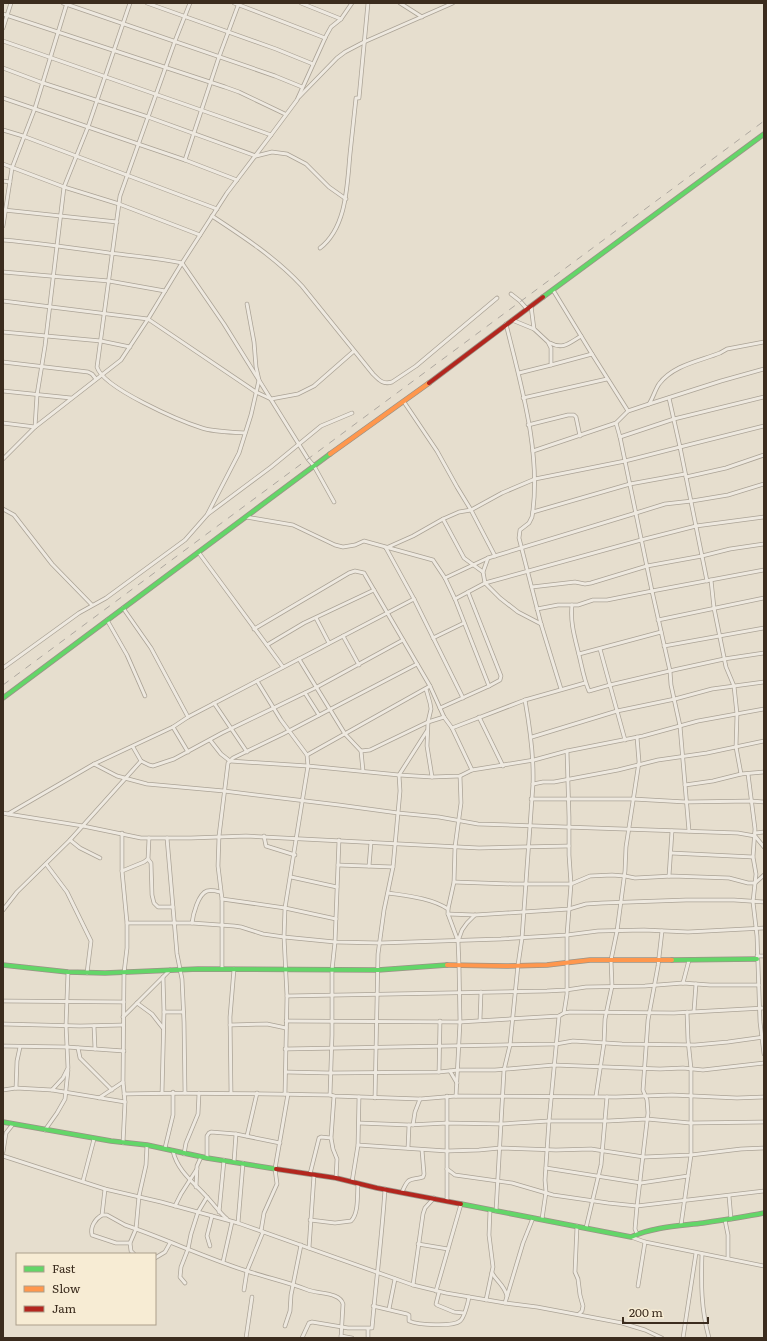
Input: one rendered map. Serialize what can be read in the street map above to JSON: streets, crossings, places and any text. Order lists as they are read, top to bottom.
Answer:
{
  "legend": ["Fast", "Slow", "Jam"],
  "scale_bar": "200 m"
}
